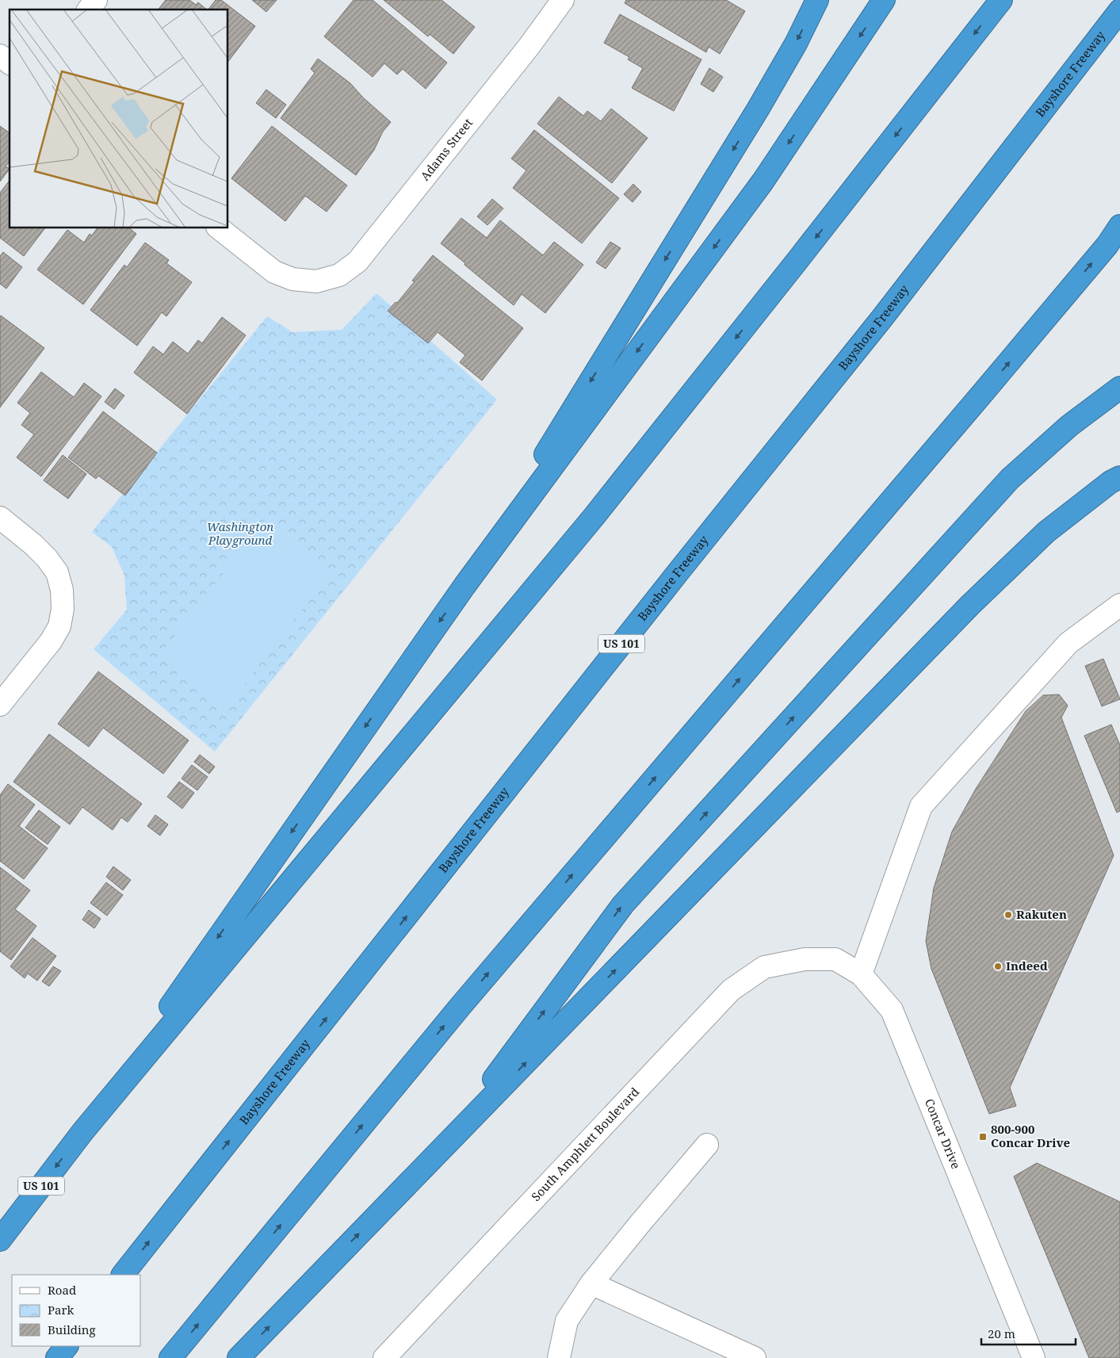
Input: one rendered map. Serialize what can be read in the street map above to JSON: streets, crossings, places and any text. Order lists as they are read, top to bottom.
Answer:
{
  "streets": {
    "highway": ["Bayshore Freeway", "US 101"],
    "street": ["Adams Street", "Concar Drive", "South Amphlett Boulevard"]
  },
  "crossings": [
    ["Concar Drive", "South Amphlett Boulevard"]
  ],
  "parks": ["Washington Playground"],
  "places": {
    "other": ["Rakuten", "Indeed"],
    "transit": ["800-900 Concar Drive"]
  },
  "legend": ["Road", "Park", "Building"],
  "scale_bar": "20 m"
}
